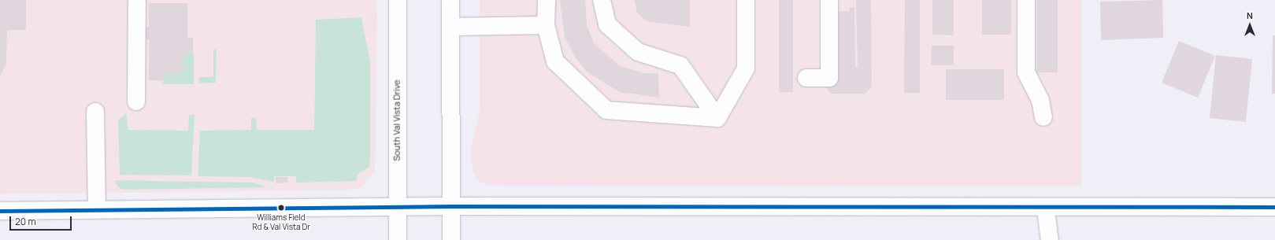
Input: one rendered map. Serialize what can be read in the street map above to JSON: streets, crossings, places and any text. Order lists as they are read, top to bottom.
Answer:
{
  "streets": {
    "main road": ["South Val Vista Drive"]
  },
  "places": ["Williams Field Rd & Val Vista Dr"],
  "scale_bar": "20 m",
  "north": "top"
}
